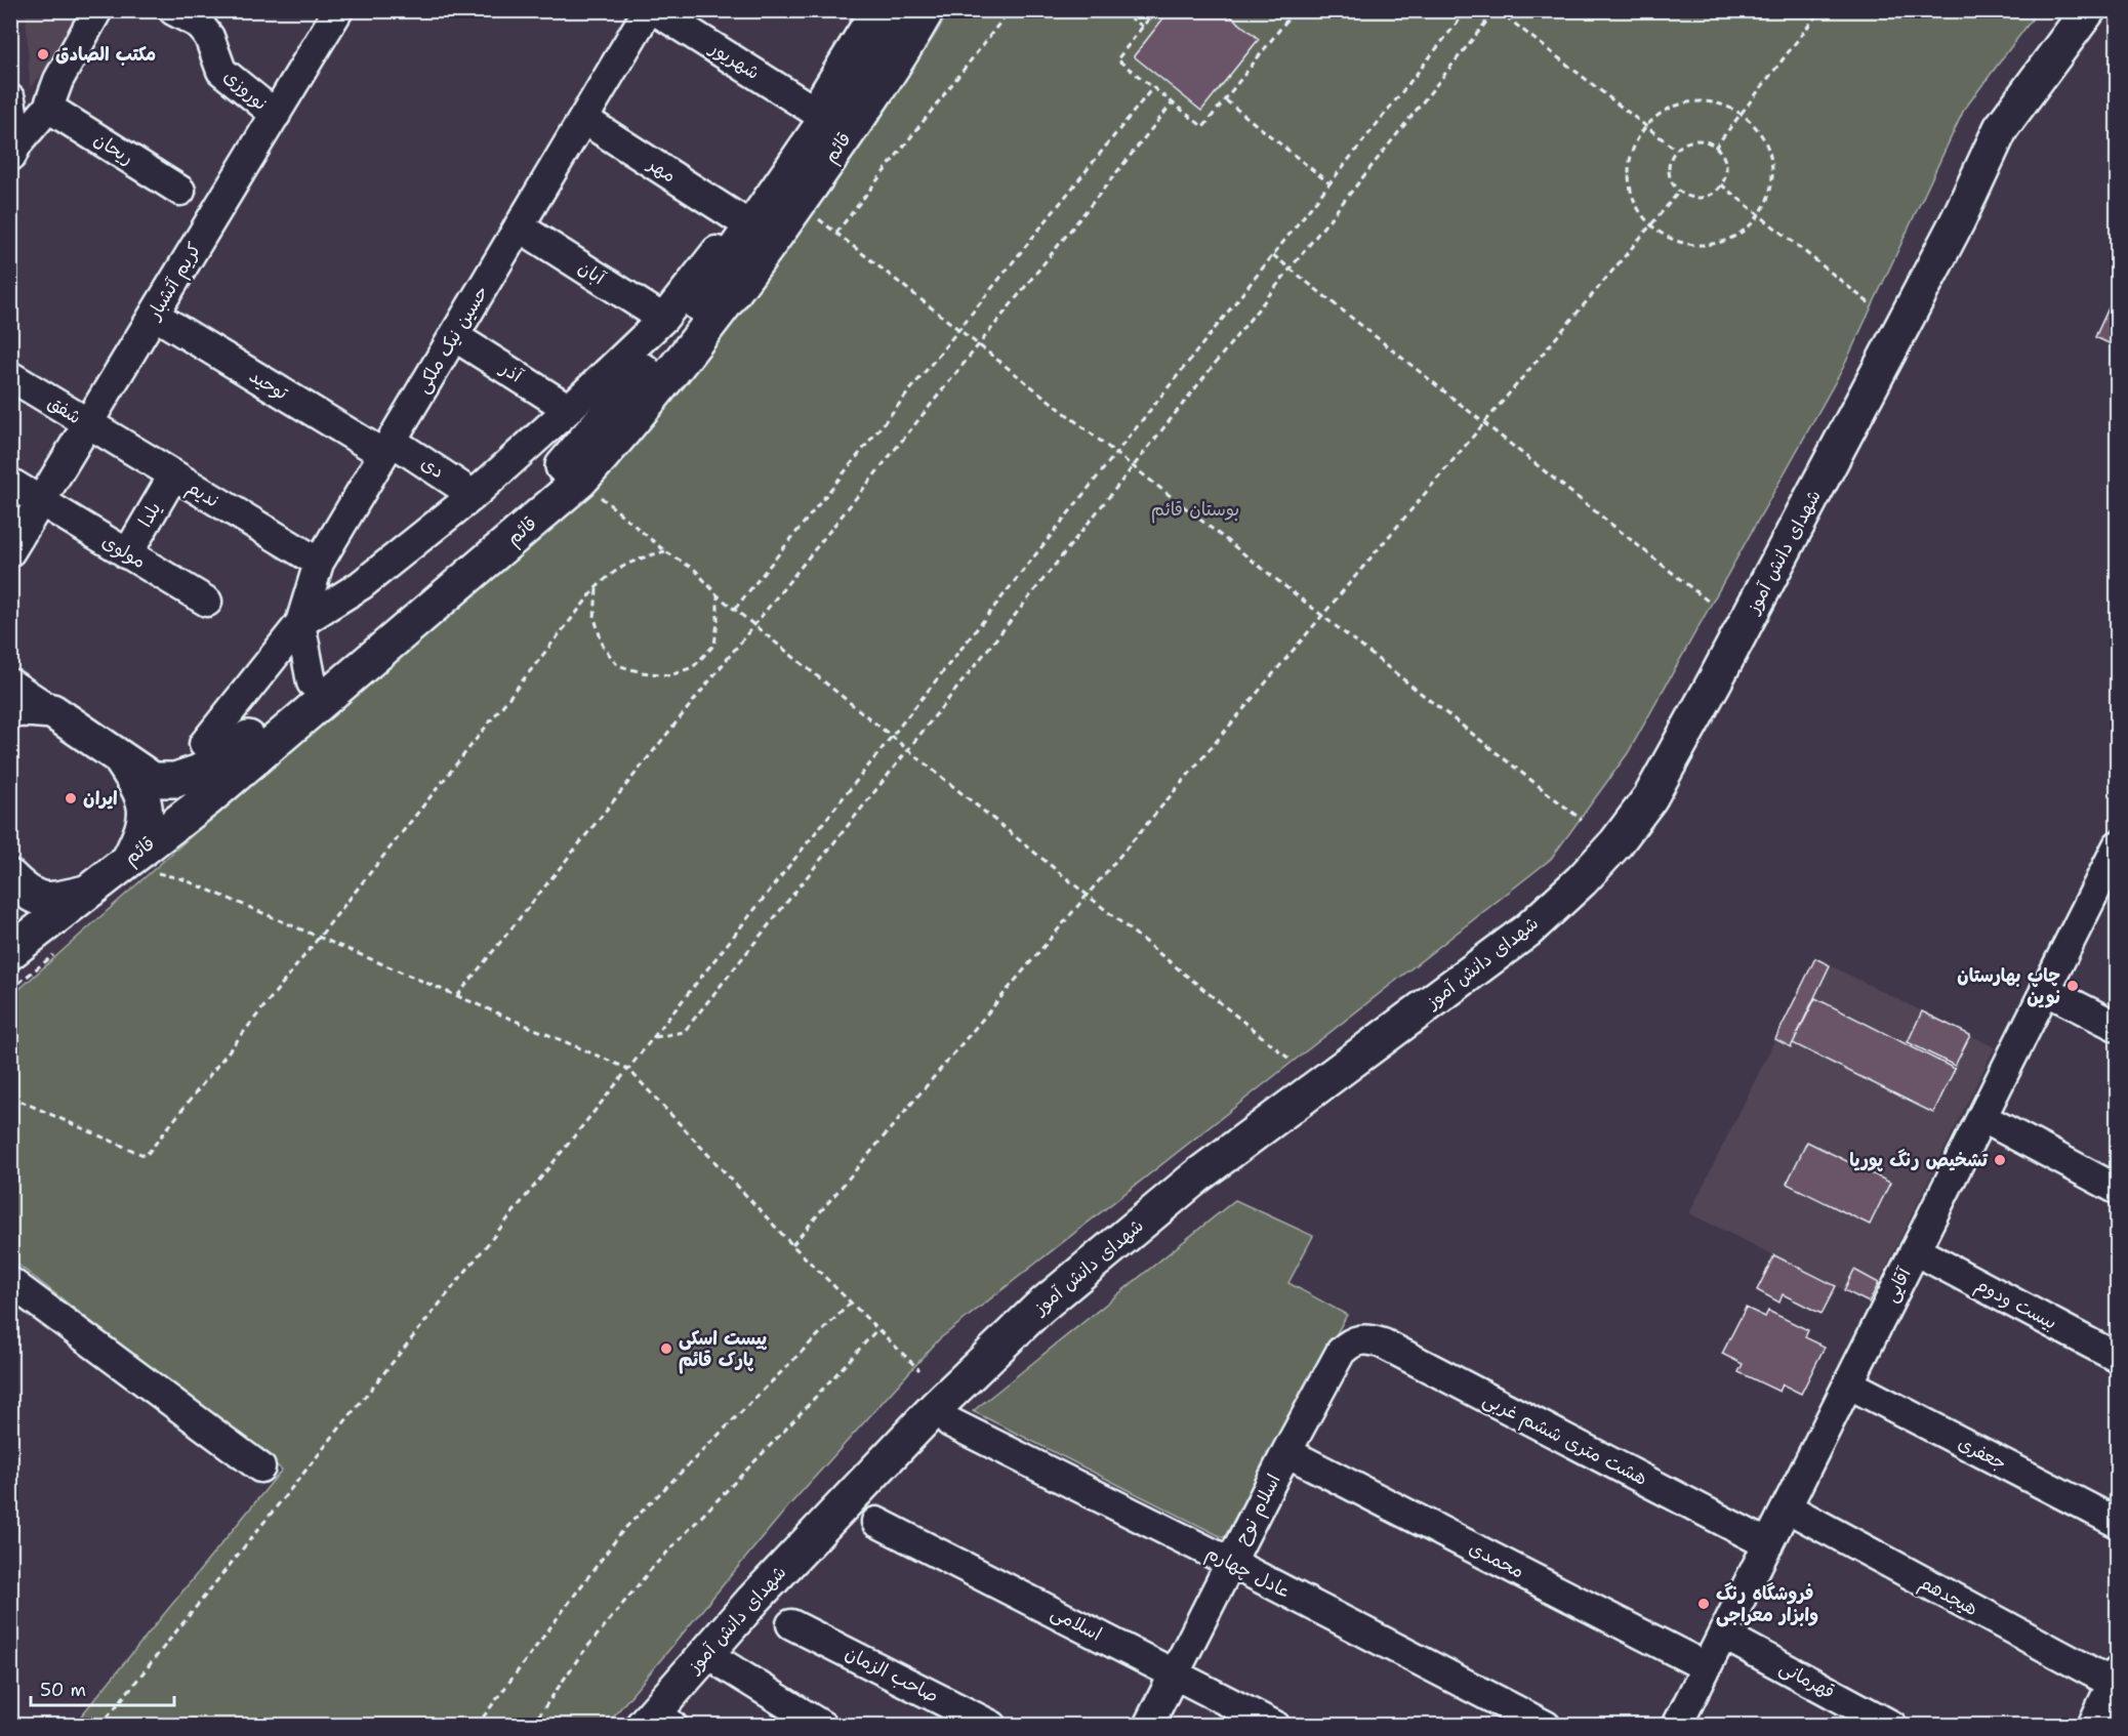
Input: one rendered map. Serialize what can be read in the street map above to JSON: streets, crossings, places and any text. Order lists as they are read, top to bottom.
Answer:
{
  "streets": {
    "main road": ["قائم", "شهدای دانش آموز"],
    "street": [
      "شهریور",
      "نوروزی",
      "ریحان",
      "مهر",
      "آبان",
      "کریم آتشبار",
      "حسین نیک ملکی",
      "آذر",
      "توحید",
      "شفق",
      "دی",
      "ندیم",
      "یلدا",
      "مولوی",
      "آقایی",
      "بیست ودوم",
      "هشت متری ششم غربی",
      "جعفری",
      "اسلام نوح",
      "محمدی",
      "عادل چهارم",
      "هیجدهم",
      "اسلامی",
      "صاحب الزمان",
      "قهرمانی"
    ]
  },
  "crossings": [
    ["نوروزی", "کریم آتشبار"],
    ["قائم", "حسین نیک ملکی"],
    ["مهر", "حسین نیک ملکی"],
    ["آبان", "حسین نیک ملکی"],
    ["کریم آتشبار", "توحید"],
    ["کریم آتشبار", "شفق"],
    ["کریم آتشبار", "ندیم"],
    ["کریم آتشبار", "مولوی"],
    ["حسین نیک ملکی", "آذر"],
    ["حسین نیک ملکی", "توحید"],
    ["حسین نیک ملکی", "دی"],
    ["حسین نیک ملکی", "ندیم"],
    ["توحید", "دی"],
    ["شفق", "ندیم"],
    ["ندیم", "یلدا"],
    ["یلدا", "مولوی"],
    ["آقایی", "بیست ودوم"],
    ["آقایی", "هشت متری ششم غربی"],
    ["آقایی", "جعفری"],
    ["آقایی", "محمدی"],
    ["آقایی", "هیجدهم"],
    ["آقایی", "قهرمانی"],
    ["هشت متری ششم غربی", "اسلام نوح"],
    ["اسلام نوح", "محمدی"],
    ["اسلام نوح", "عادل چهارم"],
    ["اسلام نوح", "اسلامی"]
  ],
  "parks": ["بوستان قائم"],
  "places": [
    "مکتب الصادق",
    "ایران",
    "چاپ بهارستان نوين",
    "تشخیص رنگ پوریا",
    "پیست اسکی پارک قائم",
    "فروشگاه رنگ وابزار معراجی"
  ],
  "scale_bar": "50 m"
}
